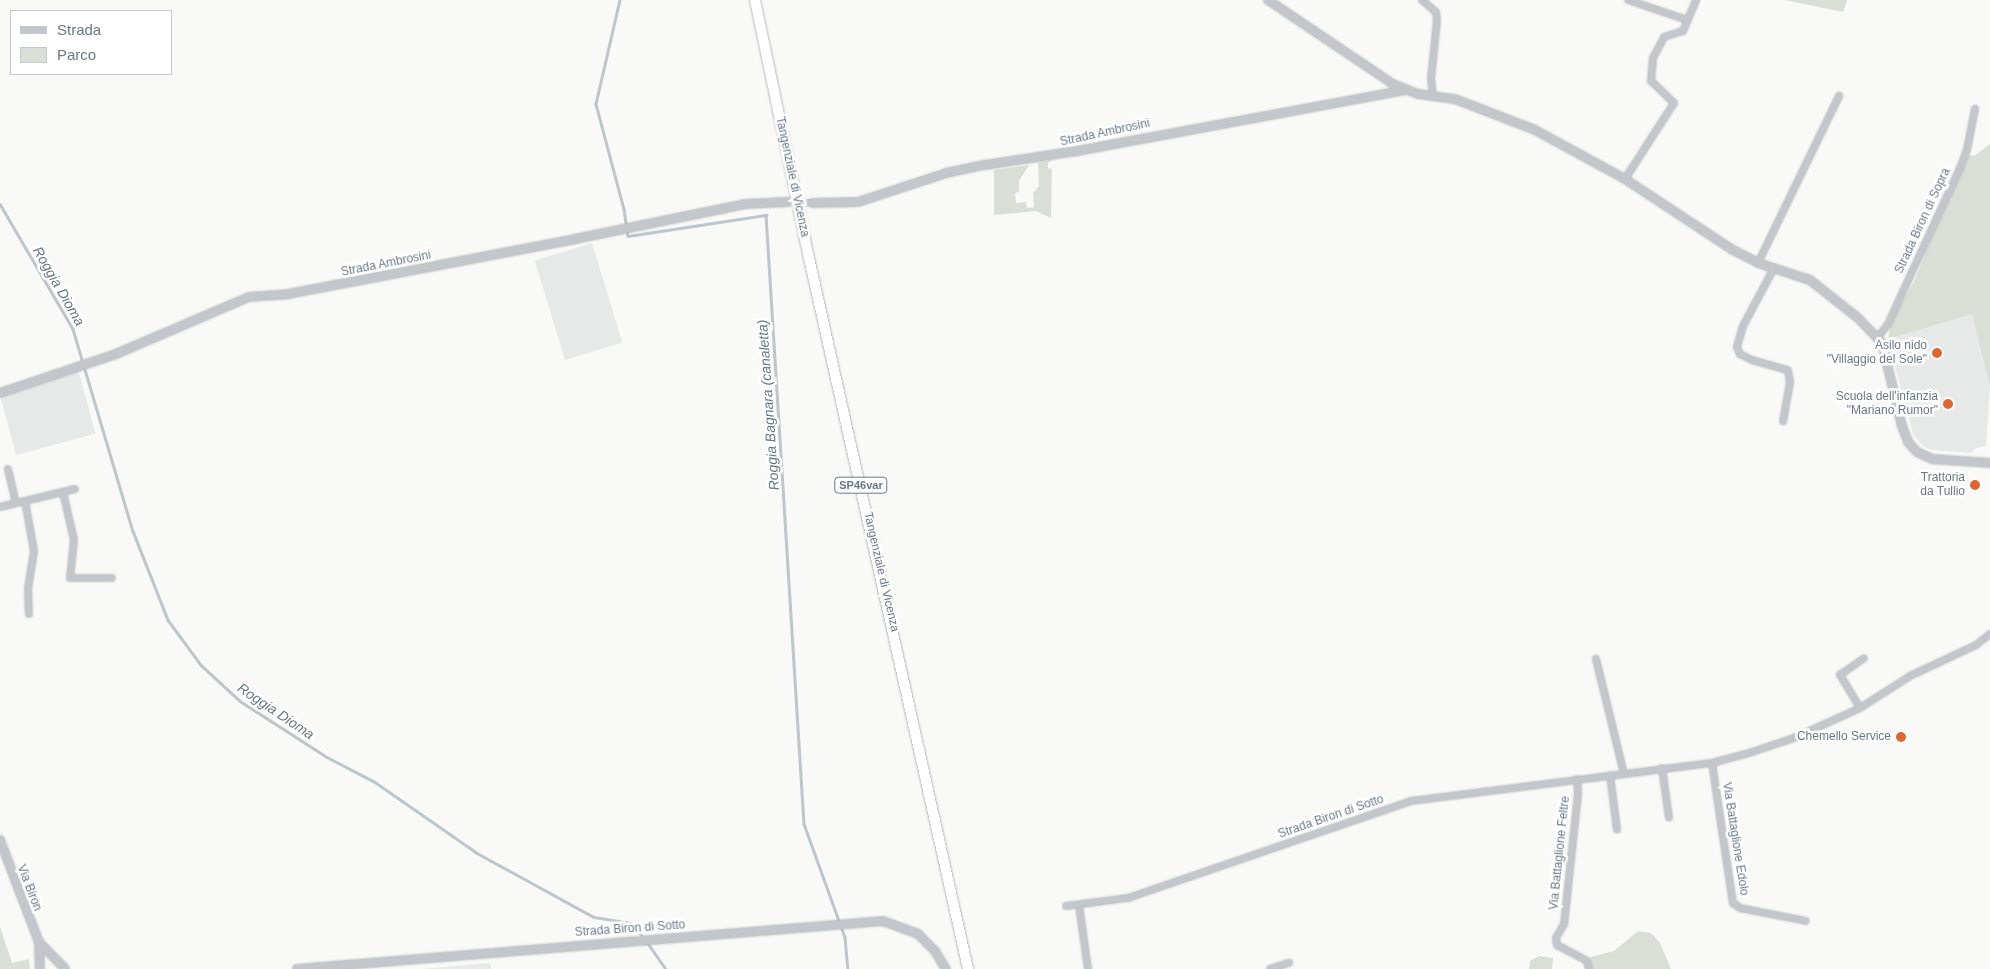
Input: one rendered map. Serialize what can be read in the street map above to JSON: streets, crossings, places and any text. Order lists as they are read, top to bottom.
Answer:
{
  "streets": {
    "highway": ["Tangenziale di Vicenza", "SP46var"],
    "street": [
      "Strada Ambrosini",
      "Strada Biron di Sopra",
      "Strada Biron di Sotto",
      "Via Battaglione Edolo",
      "Via Battaglione Feltre",
      "Via Biron"
    ]
  },
  "crossings": [
    ["Strada Biron di Sotto", "Via Battaglione Edolo"],
    ["Strada Biron di Sotto", "Via Battaglione Feltre"]
  ],
  "water": ["Roggia Dioma", "Roggia Bagnara (canaletta)"],
  "places": [
    "Asilo nido \"Villaggio del Sole\"",
    "Scuola dell'infanzia \"Mariano Rumor\"",
    "Trattoria da Tullio",
    "Chemello Service"
  ],
  "legend": ["Strada", "Parco"]
}
